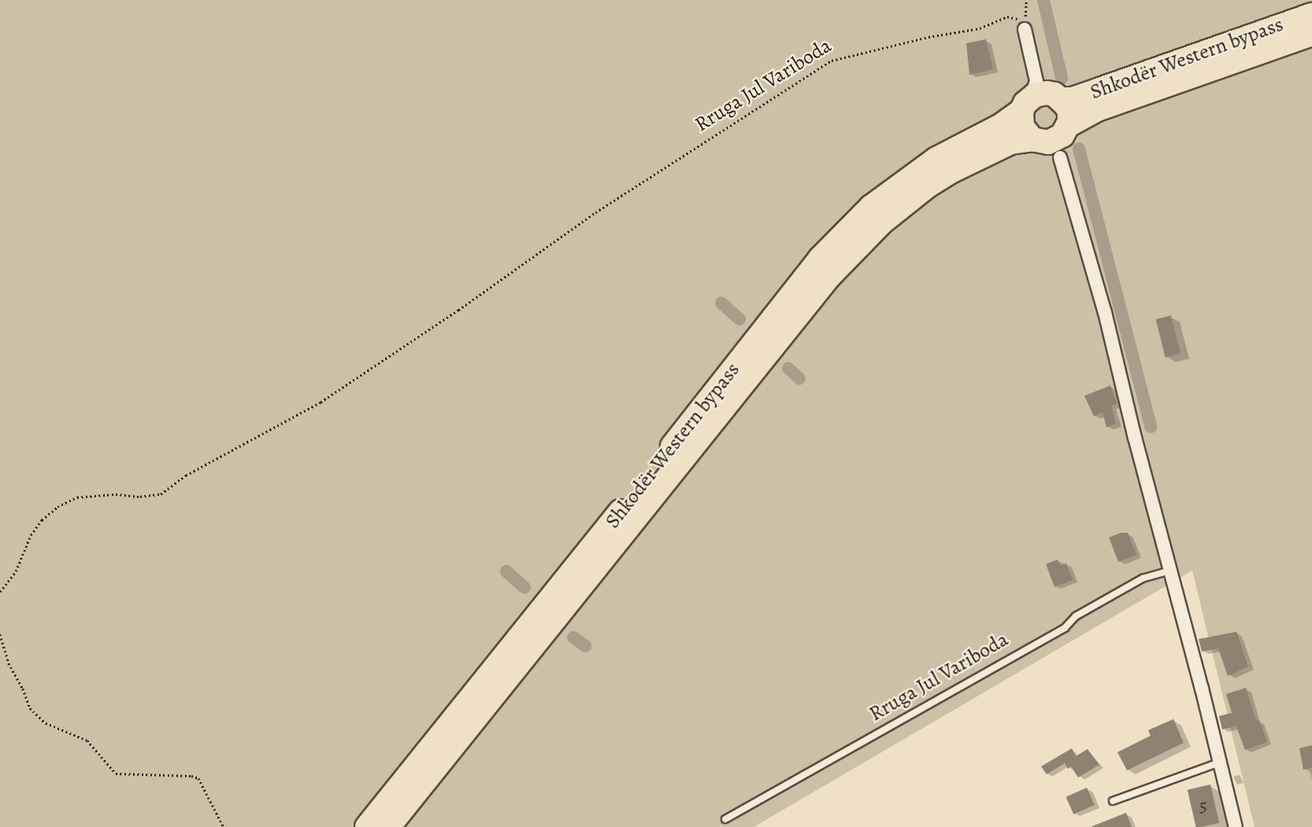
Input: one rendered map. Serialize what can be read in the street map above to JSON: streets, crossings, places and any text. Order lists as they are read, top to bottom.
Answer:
{
  "streets": {
    "highway": ["Shkodër Western bypass"],
    "lane": ["Rruga Jul Variboda"]
  },
  "house_numbers": ["5"]
}
